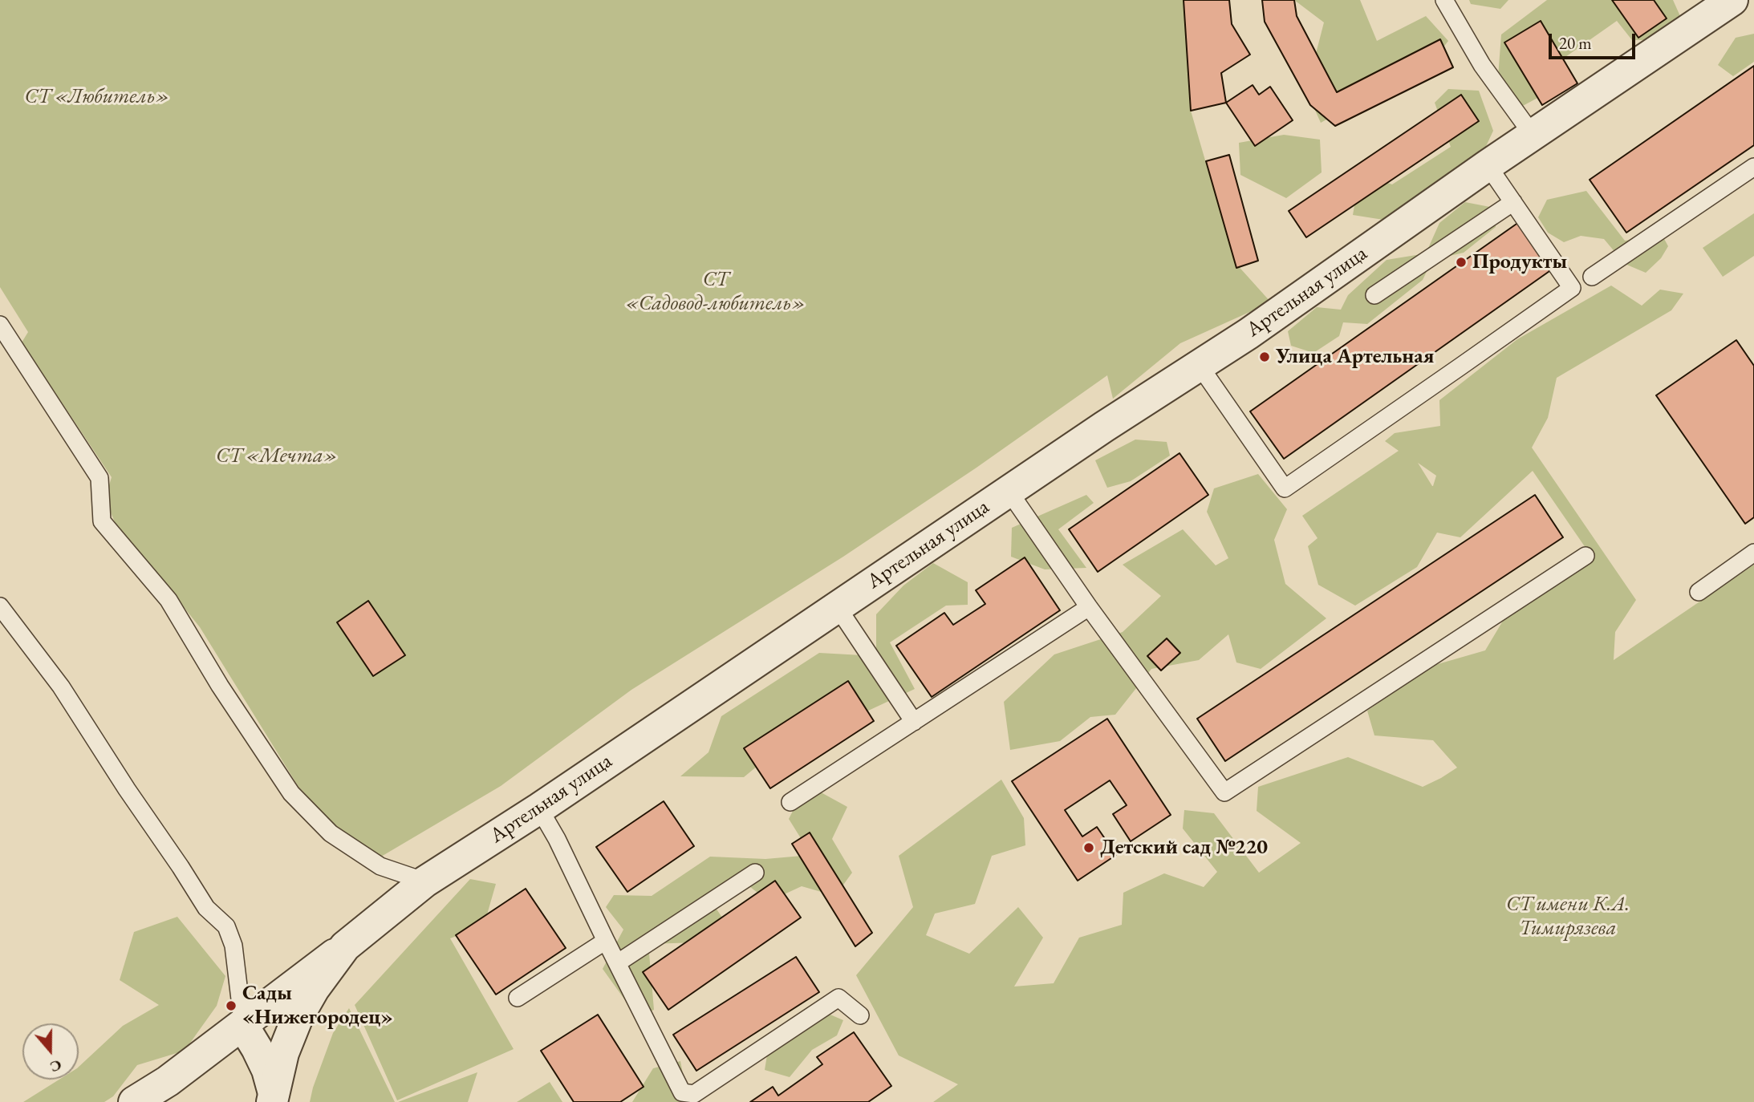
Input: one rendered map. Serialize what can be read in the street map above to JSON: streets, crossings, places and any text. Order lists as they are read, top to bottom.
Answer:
{
  "streets": {
    "street": ["Артельная улица"]
  },
  "parks": [
    "СТ «Любитель»",
    "СТ «Садовод-любитель»",
    "СТ «Мечта»",
    "СТ имени К.А. Тимирязева"
  ],
  "places": [
    "Продукты",
    "Улица Артельная",
    "Детский сад №220",
    "Сады «Нижегородец»"
  ],
  "scale_bar": "20 m",
  "north": "bottom"
}
